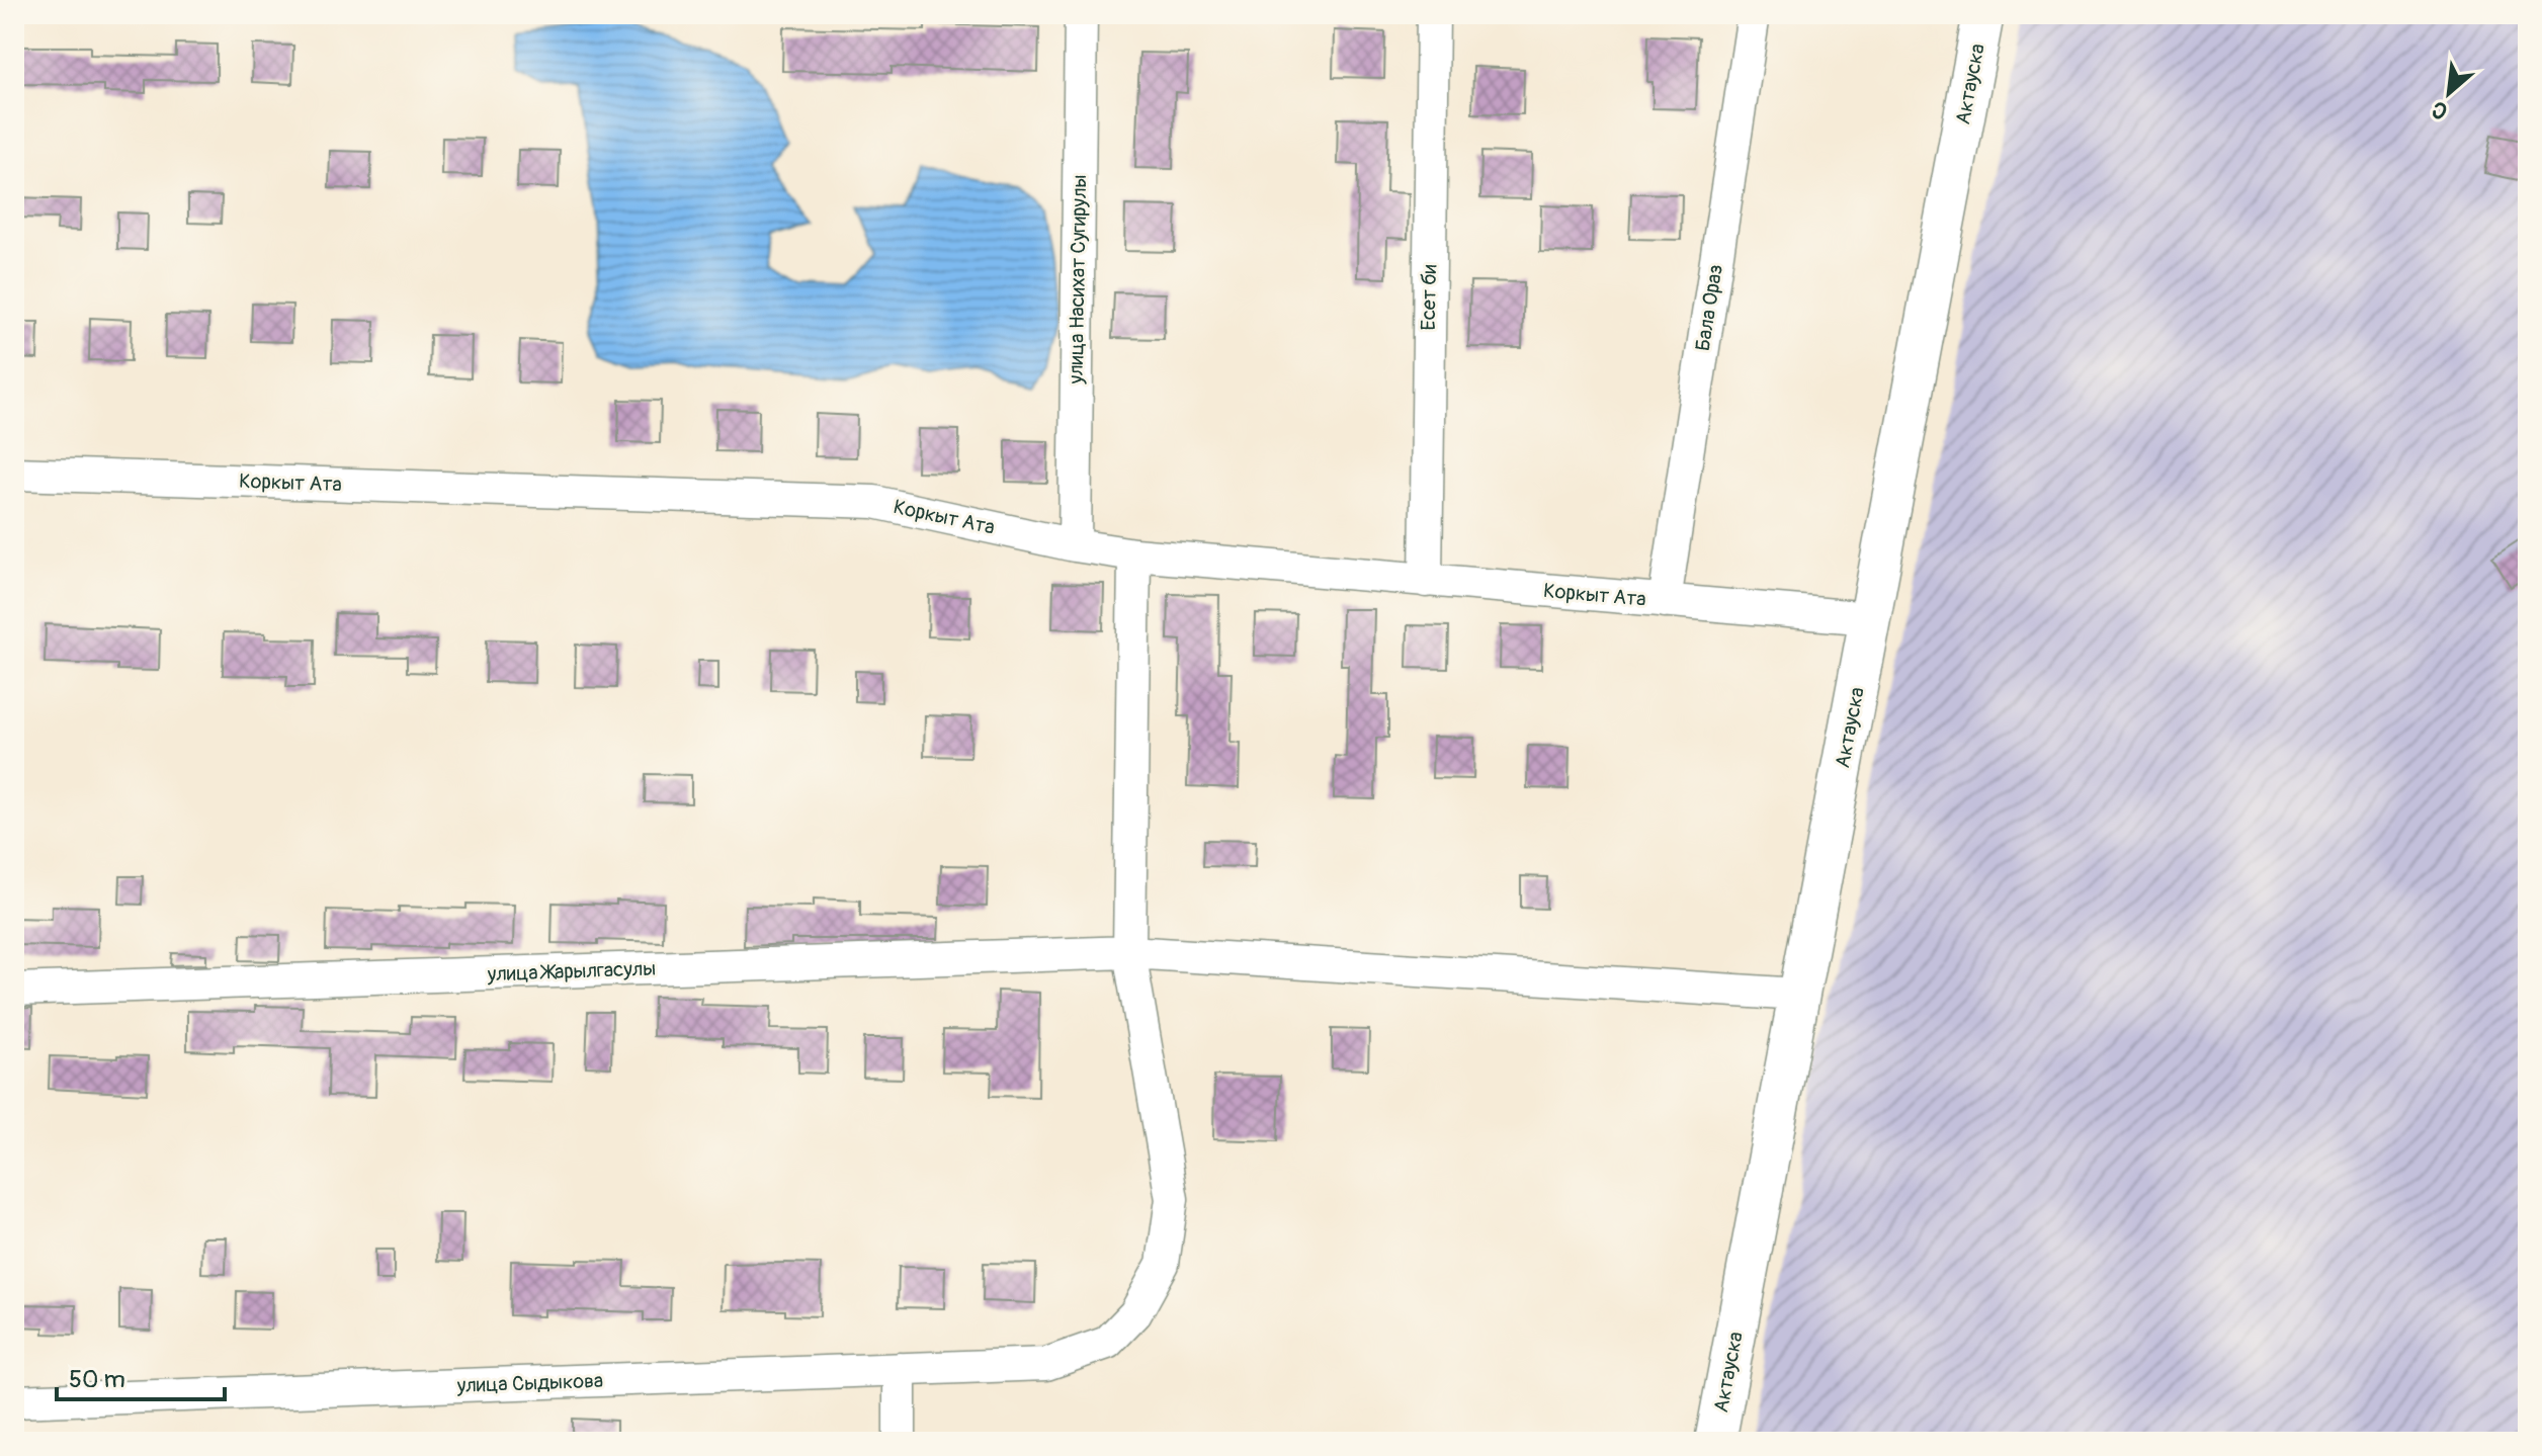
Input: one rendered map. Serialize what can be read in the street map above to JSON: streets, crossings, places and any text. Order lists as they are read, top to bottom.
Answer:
{
  "streets": {
    "main road": ["Актауска"],
    "street": [
      "улица Насихат Сугирулы",
      "Есет би",
      "Бала Ораз",
      "Коркыт Ата",
      "улица Жарылгасулы",
      "улица Сыдыкова"
    ]
  },
  "crossings": [
    ["Актауска", "Коркыт Ата"],
    ["Актауска", "улица Жарылгасулы"],
    ["улица Насихат Сугирулы", "Коркыт Ата"],
    ["Есет би", "Коркыт Ата"],
    ["Бала Ораз", "Коркыт Ата"],
    ["Коркыт Ата", "улица Сыдыкова"],
    ["улица Жарылгасулы", "улица Сыдыкова"]
  ],
  "scale_bar": "50 m",
  "north": "bottom left"
}
